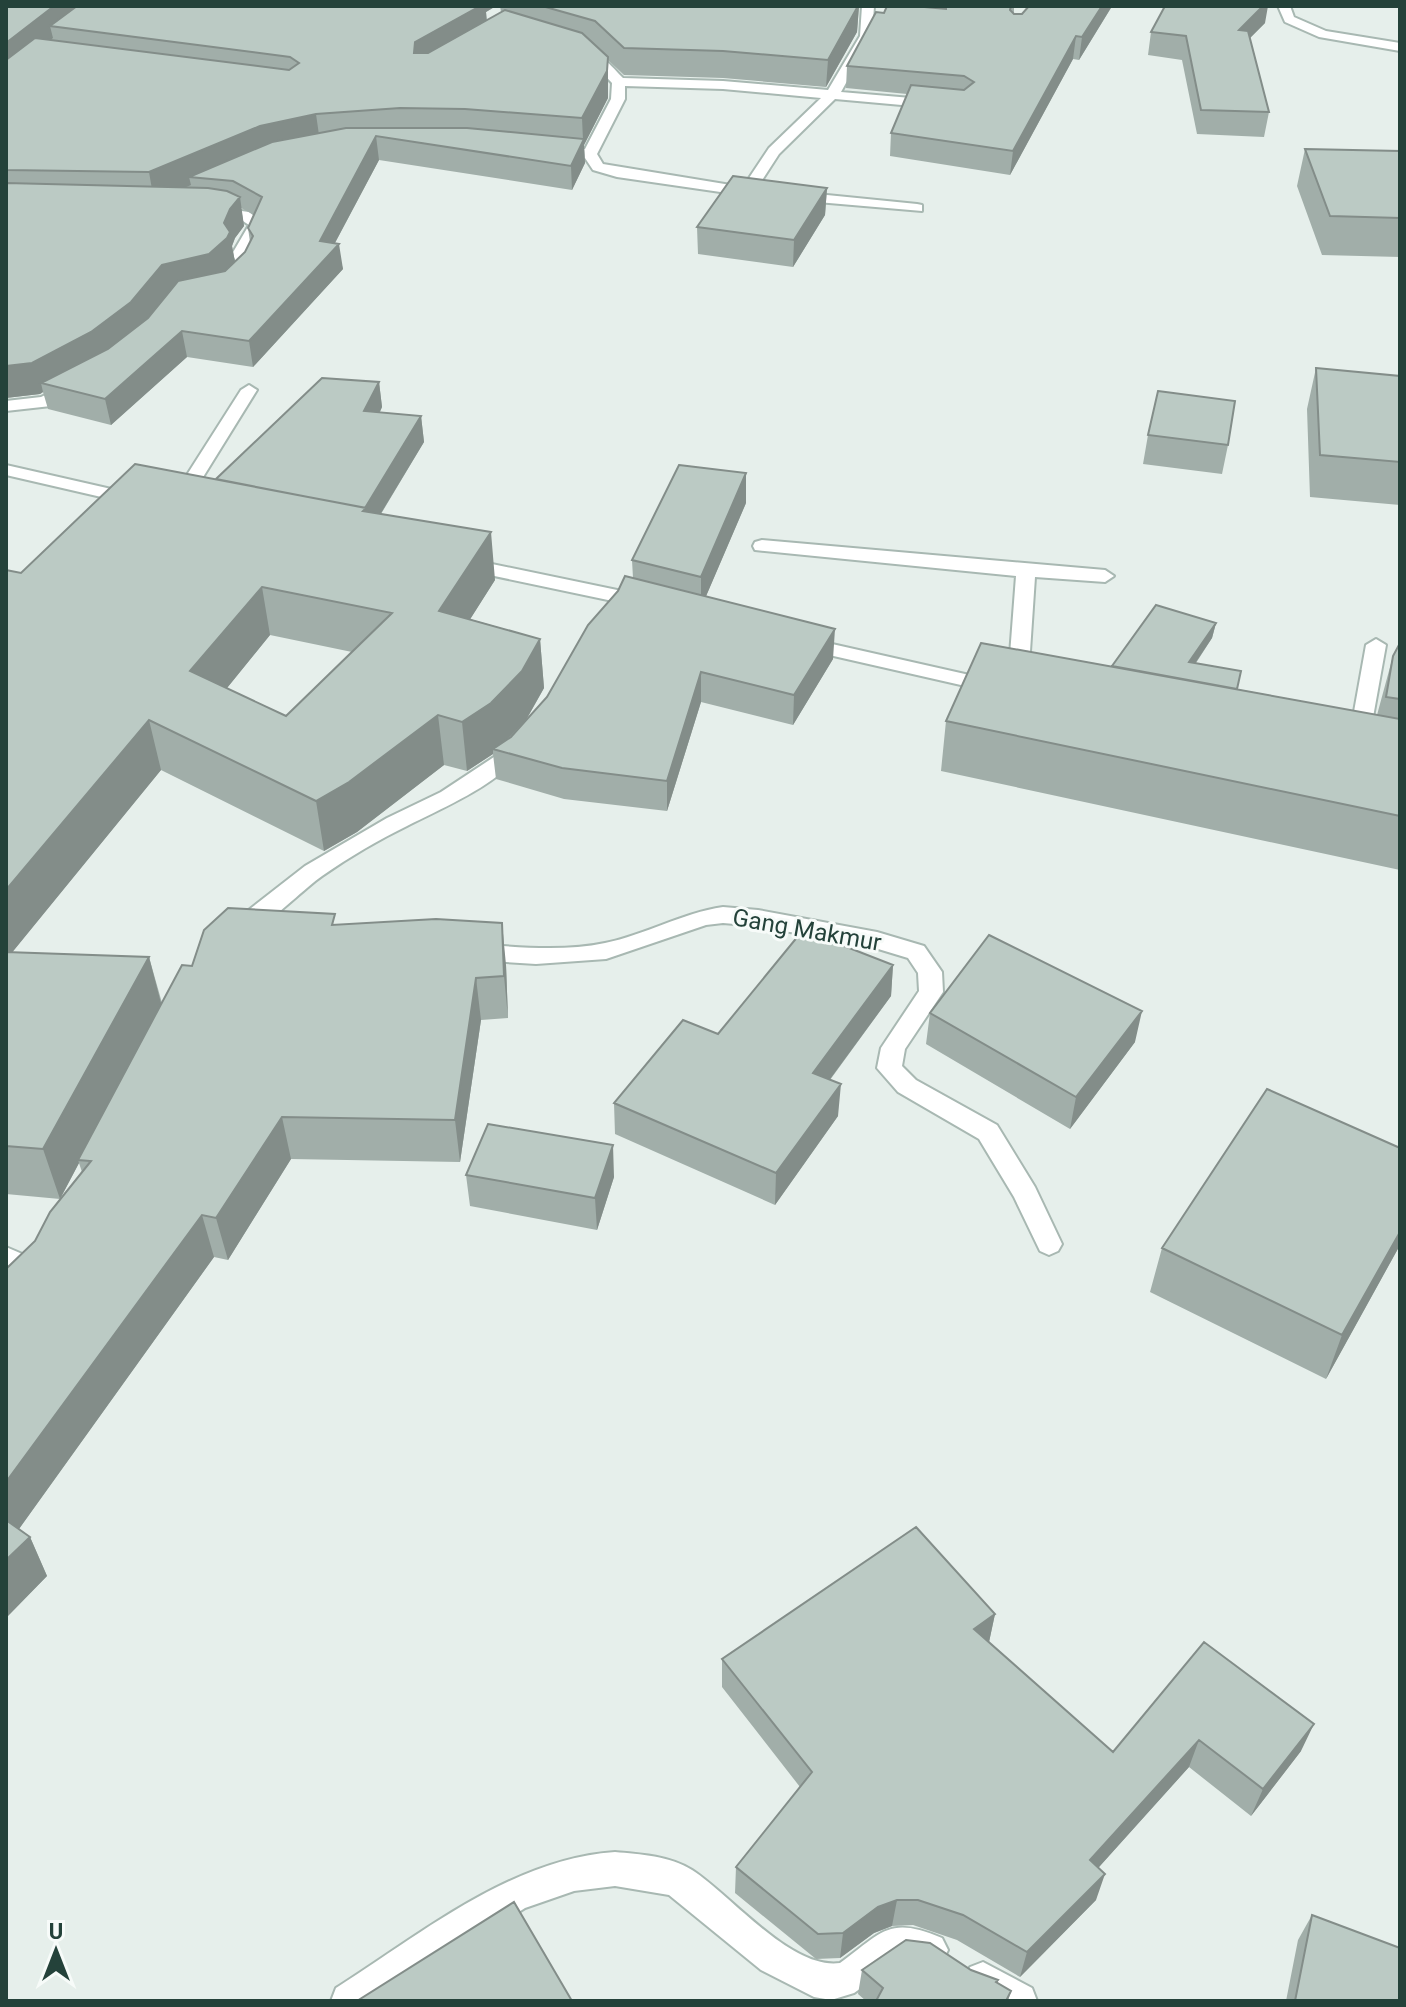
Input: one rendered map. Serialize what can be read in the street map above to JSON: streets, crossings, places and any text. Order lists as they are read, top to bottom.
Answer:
{
  "streets": {
    "street": ["Gang Makmur"]
  },
  "north": "top"
}
